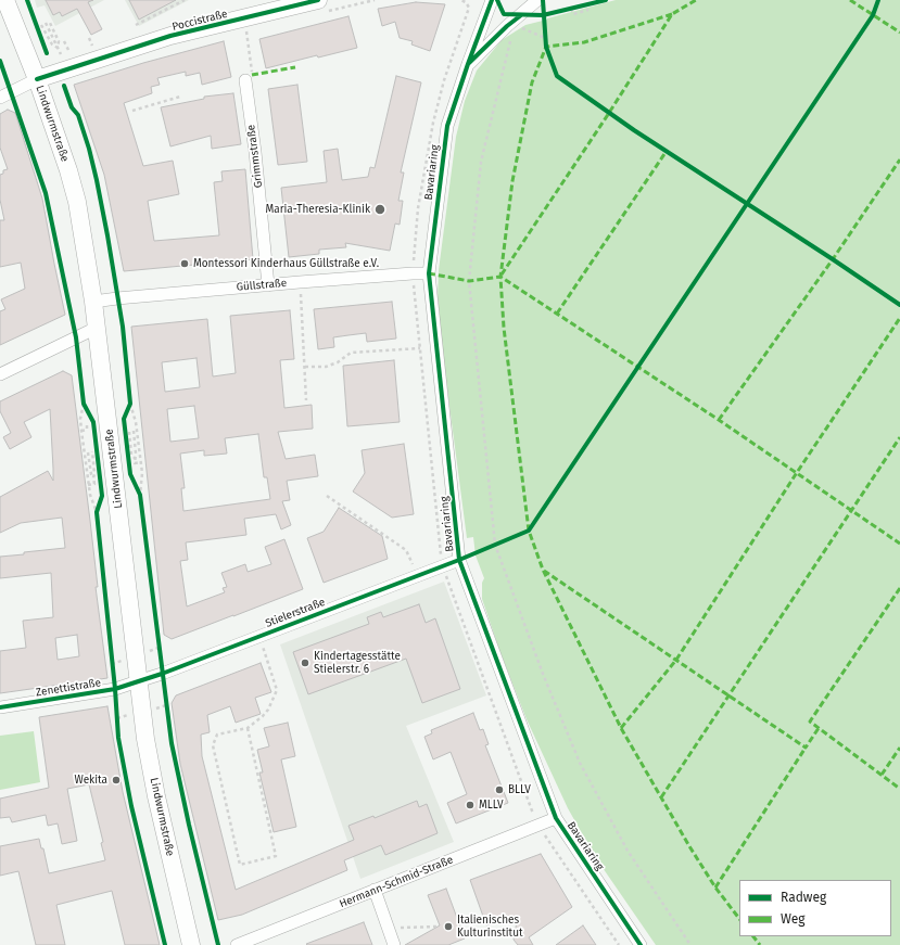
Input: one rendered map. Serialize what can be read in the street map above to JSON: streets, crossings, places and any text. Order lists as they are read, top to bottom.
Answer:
{
  "streets": {
    "main road": ["Poccistraße", "Lindwurmstraße"],
    "street": [
      "Grimmstraße",
      "Bavariaring",
      "Güllstraße",
      "Stielerstraße",
      "Zenettistraße",
      "Hermann-Schmid-Straße"
    ]
  },
  "crossings": [
    ["Poccistraße", "Lindwurmstraße"],
    ["Lindwurmstraße", "Güllstraße"],
    ["Lindwurmstraße", "Stielerstraße"],
    ["Lindwurmstraße", "Zenettistraße"],
    ["Grimmstraße", "Güllstraße"],
    ["Bavariaring", "Güllstraße"],
    ["Bavariaring", "Stielerstraße"],
    ["Bavariaring", "Hermann-Schmid-Straße"],
    ["Stielerstraße", "Zenettistraße"]
  ],
  "places": [
    "Maria-Theresia-Klinik",
    "Montessori Kinderhaus Güllstraße e.V.",
    "Kindertagesstätte Stielerstr. 6",
    "Wekita",
    "BLLV",
    "MLLV",
    "Italienisches Kulturinstitut"
  ],
  "legend": ["Radweg", "Weg"]
}
